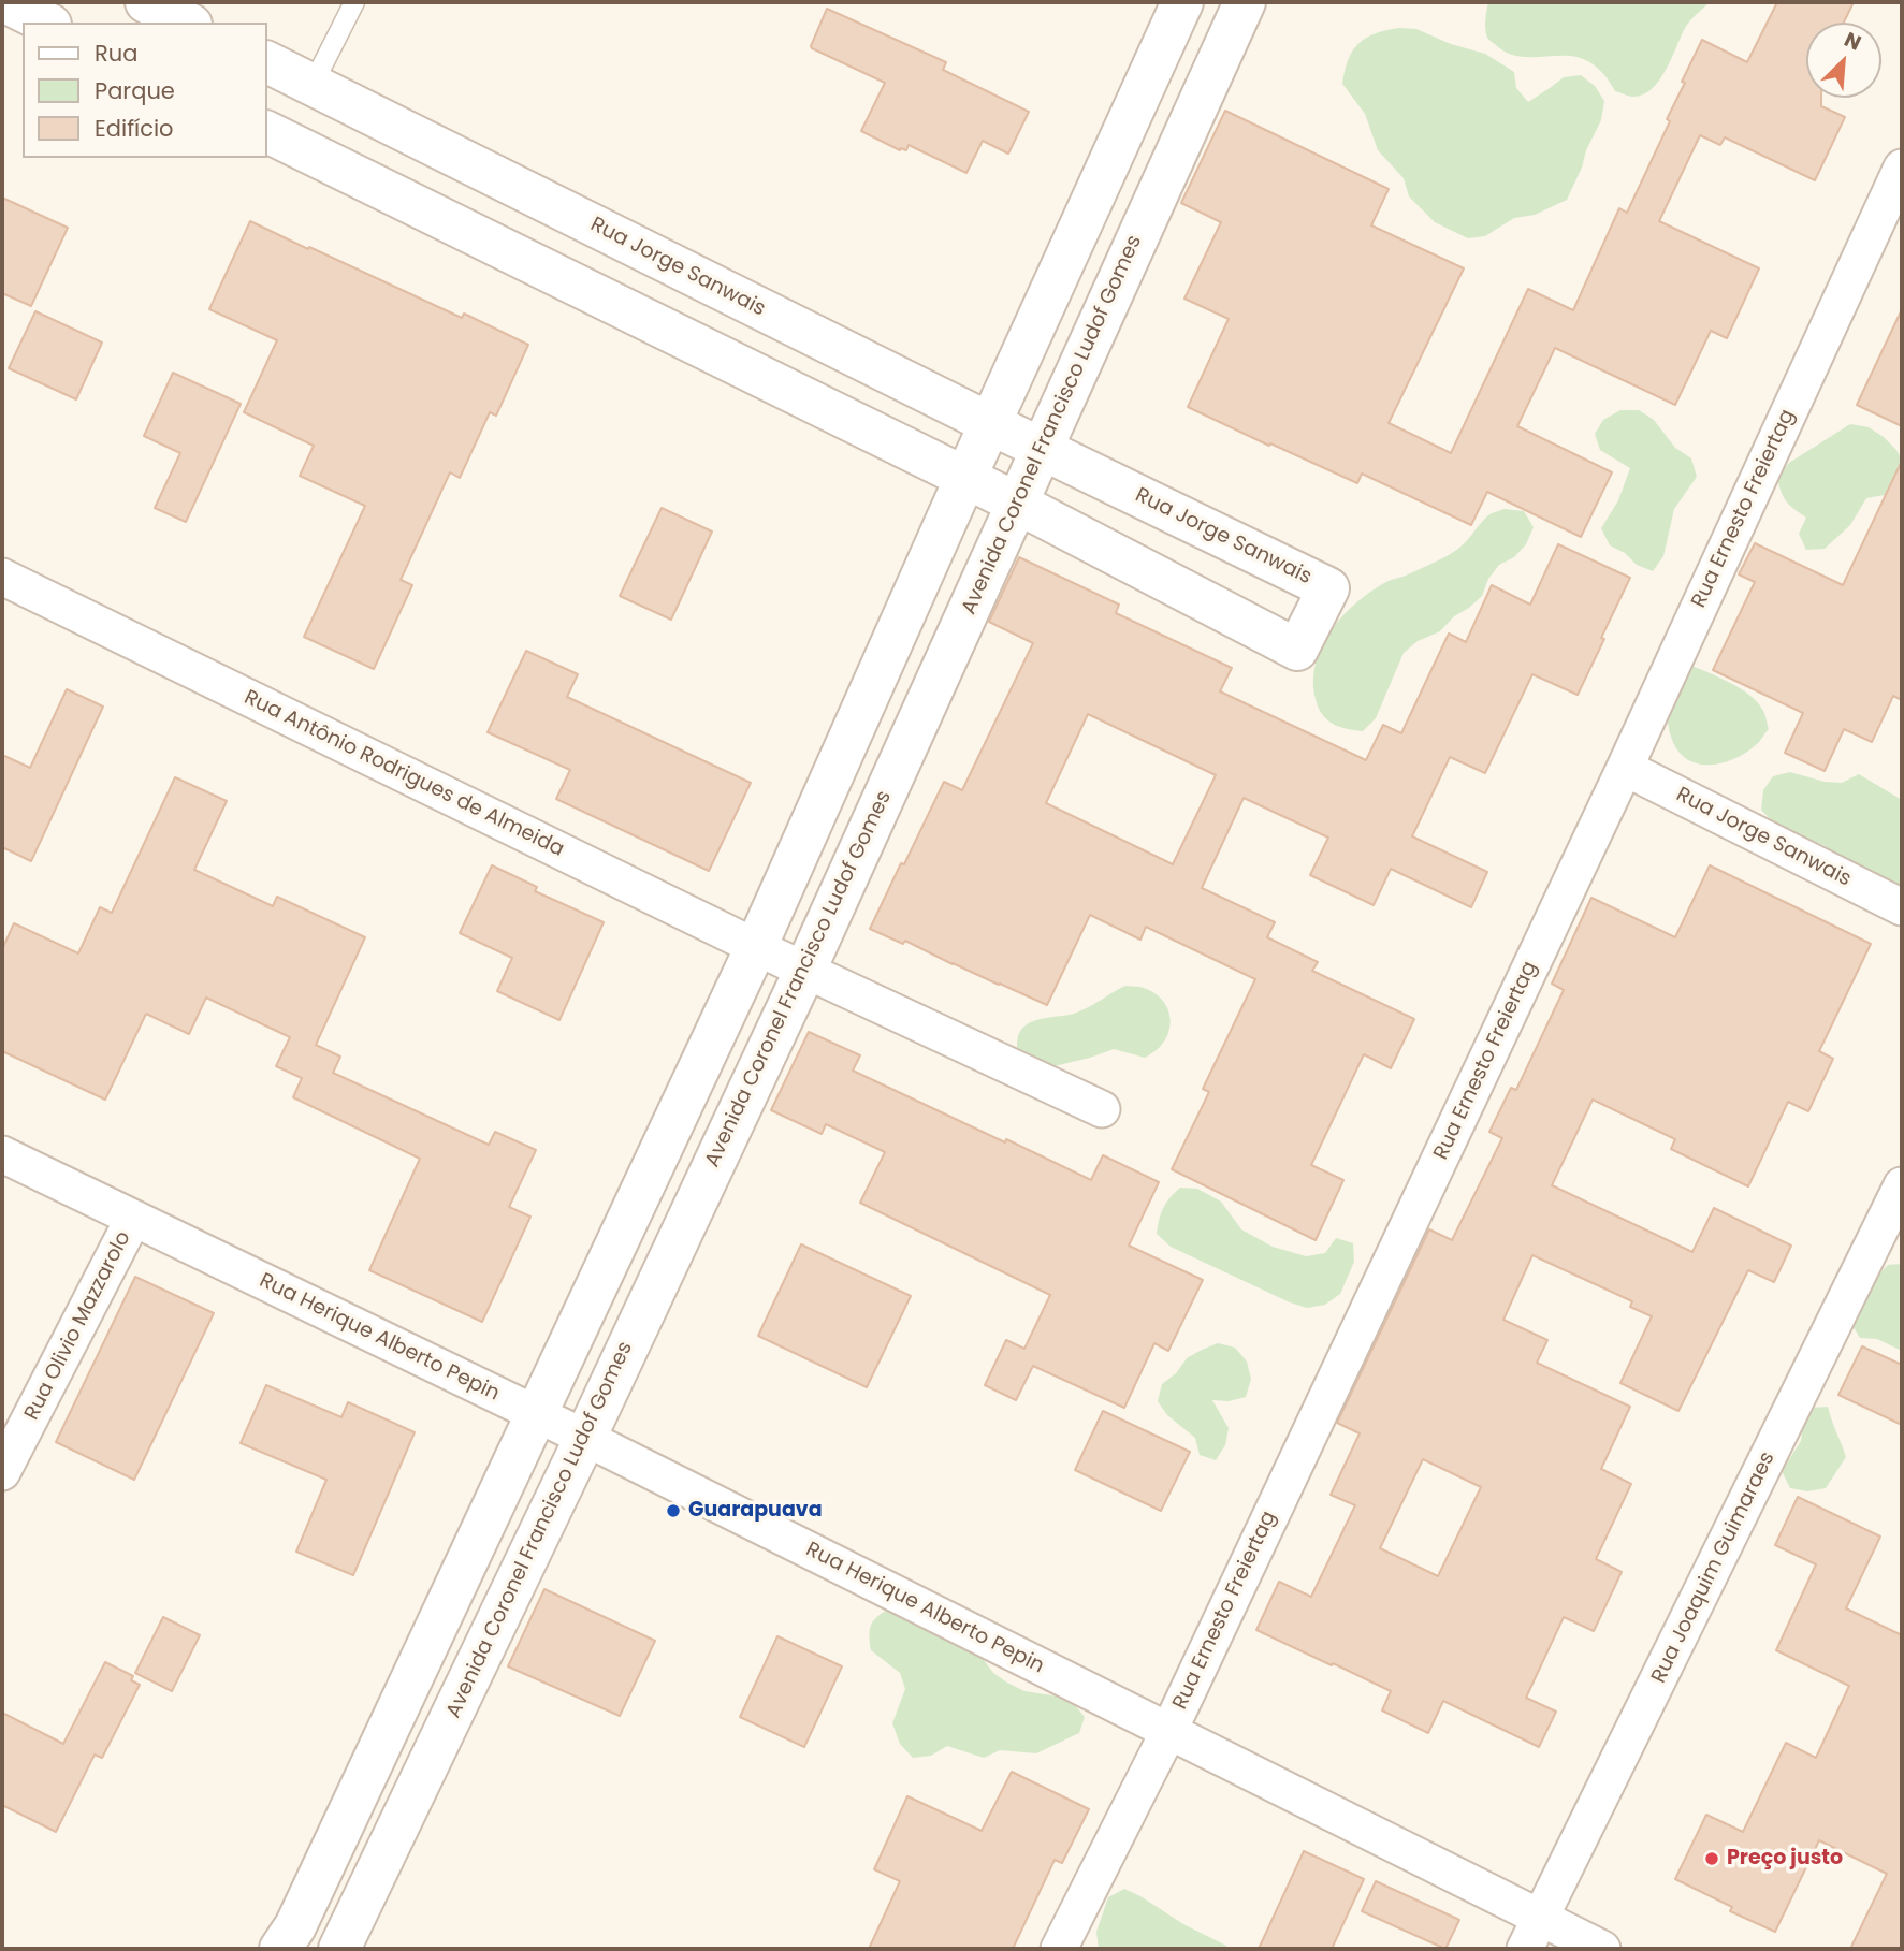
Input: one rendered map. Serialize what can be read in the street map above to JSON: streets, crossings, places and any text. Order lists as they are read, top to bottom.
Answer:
{
  "streets": {
    "street": [
      "Rua Jorge Sanwais",
      "Avenida Coronel Francisco Ludof Gomes",
      "Rua Ernesto Freiertag",
      "Rua Antônio Rodrigues de Almeida",
      "Rua Olivio Mazzarolo",
      "Rua Herique Alberto Pepin",
      "Rua Joaquim Guimaraes"
    ]
  },
  "crossings": [
    ["Rua Jorge Sanwais", "Avenida Coronel Francisco Ludof Gomes"],
    ["Rua Jorge Sanwais", "Rua Ernesto Freiertag"],
    ["Avenida Coronel Francisco Ludof Gomes", "Rua Antônio Rodrigues de Almeida"],
    ["Avenida Coronel Francisco Ludof Gomes", "Rua Herique Alberto Pepin"],
    ["Rua Ernesto Freiertag", "Rua Herique Alberto Pepin"],
    ["Rua Olivio Mazzarolo", "Rua Herique Alberto Pepin"],
    ["Rua Herique Alberto Pepin", "Rua Joaquim Guimaraes"]
  ],
  "places": ["Guarapuava", "Preço justo"],
  "legend": ["Rua", "Parque", "Edifício"],
  "north": "top right"
}
